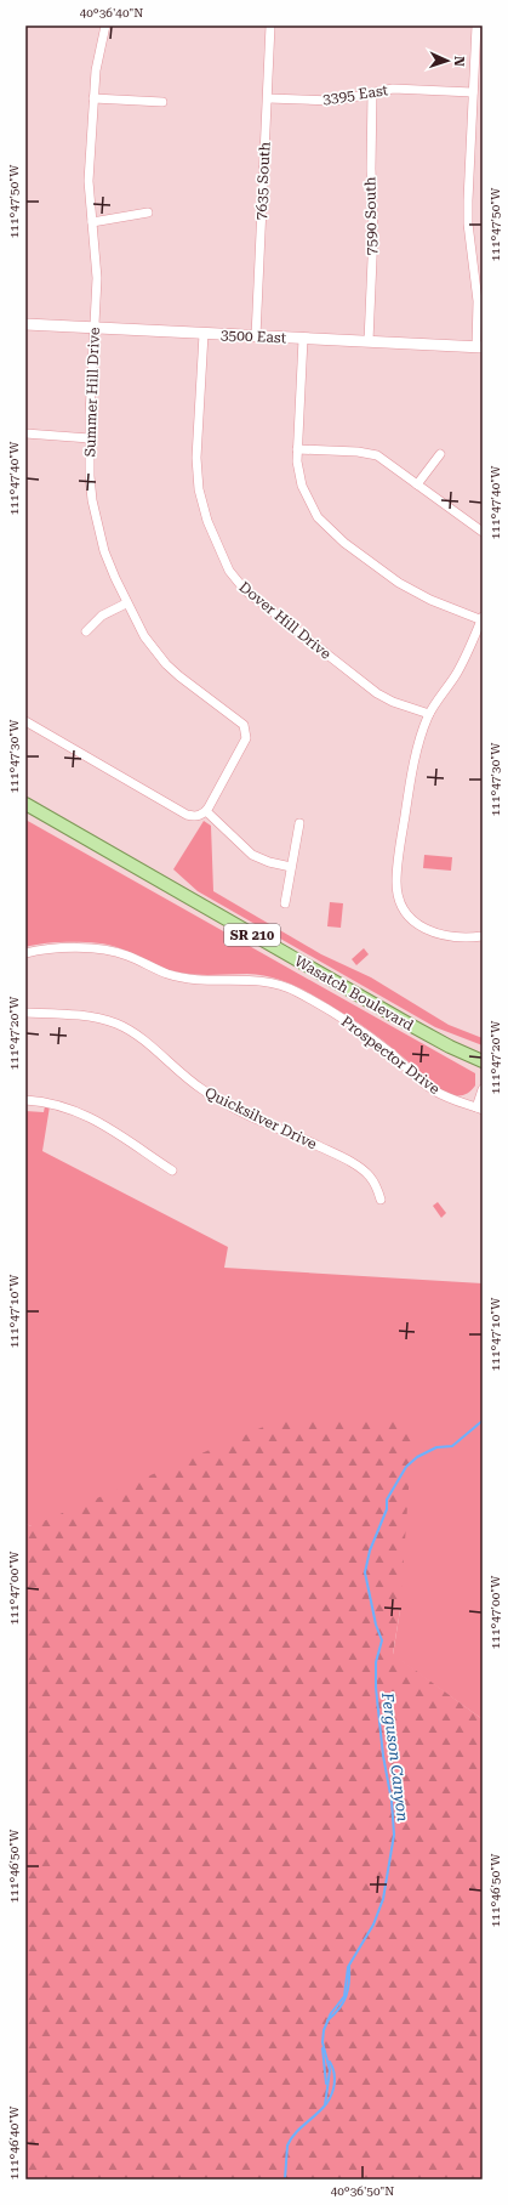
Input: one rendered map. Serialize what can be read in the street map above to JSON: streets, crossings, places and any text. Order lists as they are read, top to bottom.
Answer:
{
  "streets": {
    "main road": ["SR 210", "Wasatch Boulevard"],
    "street": [
      "3395 East",
      "7635 South",
      "7590 South",
      "3500 East",
      "Summer Hill Drive",
      "Dover Hill Drive",
      "Prospector Drive",
      "Quicksilver Drive"
    ]
  },
  "crossings": [
    ["3395 East", "7635 South"],
    ["3395 East", "7590 South"],
    ["7635 South", "3500 East"],
    ["7590 South", "3500 East"],
    ["3500 East", "Summer Hill Drive"],
    ["3500 East", "Dover Hill Drive"]
  ],
  "water": ["Ferguson Canyon"],
  "north": "right",
  "coordinates": [
    "40°36'40\"N",
    "111°47'50\"W",
    "111°47'40\"W",
    "111°47'30\"W",
    "111°47'20\"W",
    "111°47'10\"W",
    "111°47'00\"W",
    "111°46'50\"W",
    "111°46'40\"W",
    "40°36'50\"N"
  ]
}
